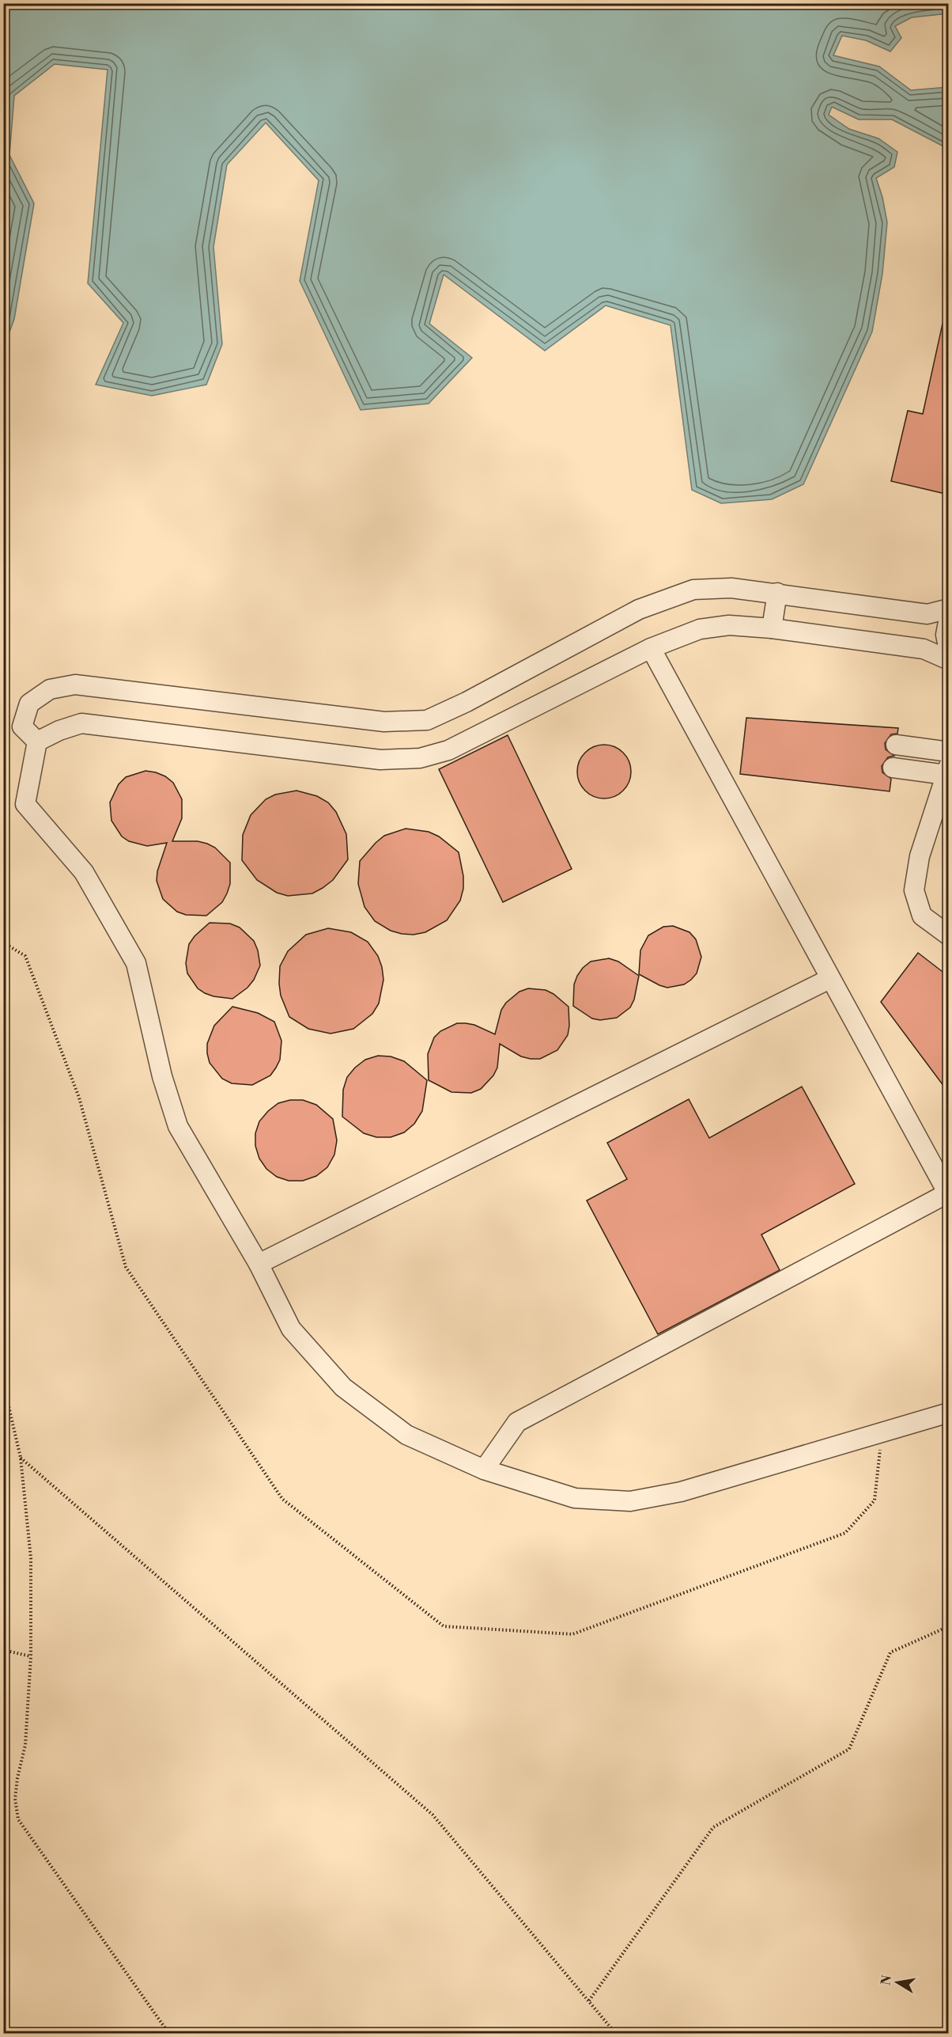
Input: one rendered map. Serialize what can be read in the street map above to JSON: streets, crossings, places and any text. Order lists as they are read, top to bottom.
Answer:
{
  "north": "left"
}
